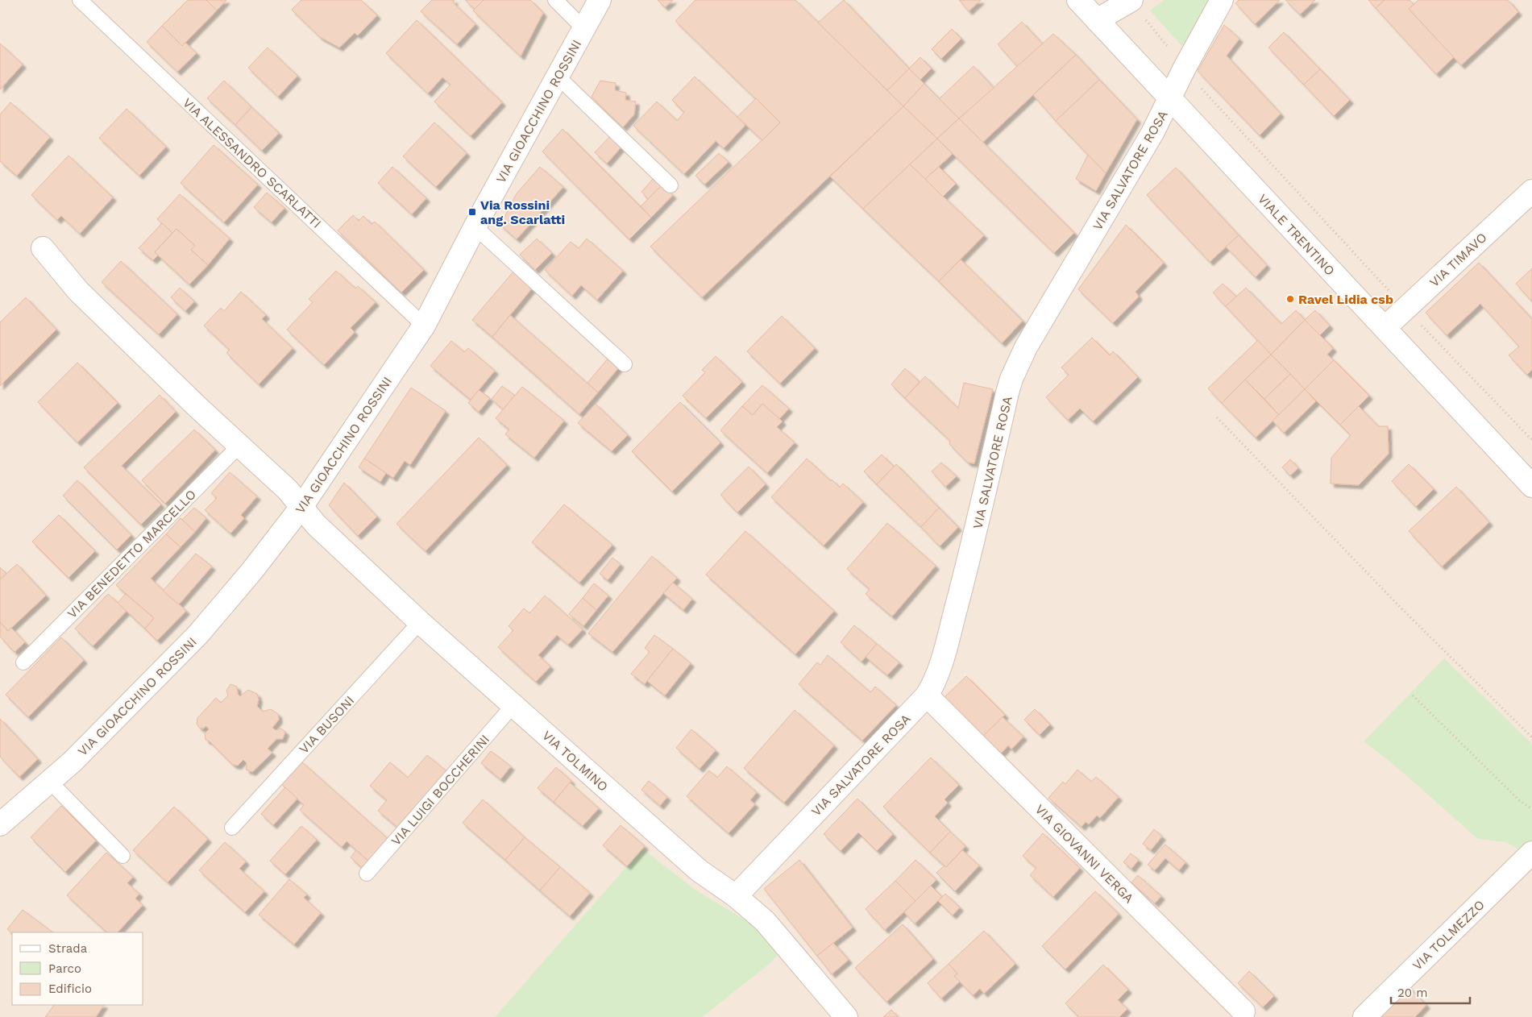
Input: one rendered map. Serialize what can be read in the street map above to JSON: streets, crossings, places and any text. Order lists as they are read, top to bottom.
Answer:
{
  "streets": {
    "street": [
      "VIA GIOACCHINO ROSSINI",
      "VIA SALVATORE ROSA",
      "VIALE TRENTINO",
      "VIA TIMAVO",
      "VIA TOLMINO",
      "VIA GIOVANNI VERGA",
      "VIA TOLMEZZO"
    ],
    "lane": [
      "VIA ALESSANDRO SCARLATTI",
      "VIA BENEDETTO MARCELLO",
      "VIA BUSONI",
      "VIA LUIGI BOCCHERINI"
    ]
  },
  "crossings": [
    ["VIA GIOACCHINO ROSSINI", "VIA ALESSANDRO SCARLATTI"],
    ["VIA GIOACCHINO ROSSINI", "VIA TOLMINO"],
    ["VIA SALVATORE ROSA", "VIALE TRENTINO"],
    ["VIA SALVATORE ROSA", "VIA TOLMINO"],
    ["VIA SALVATORE ROSA", "VIA GIOVANNI VERGA"],
    ["VIALE TRENTINO", "VIA TIMAVO"],
    ["VIA BUSONI", "VIA TOLMINO"],
    ["VIA TOLMINO", "VIA LUIGI BOCCHERINI"]
  ],
  "places": {
    "transit": ["Via Rossini ang. Scarlatti"],
    "other": ["Ravel Lidia csb"]
  },
  "legend": ["Strada", "Parco", "Edificio"],
  "scale_bar": "20 m"
}
